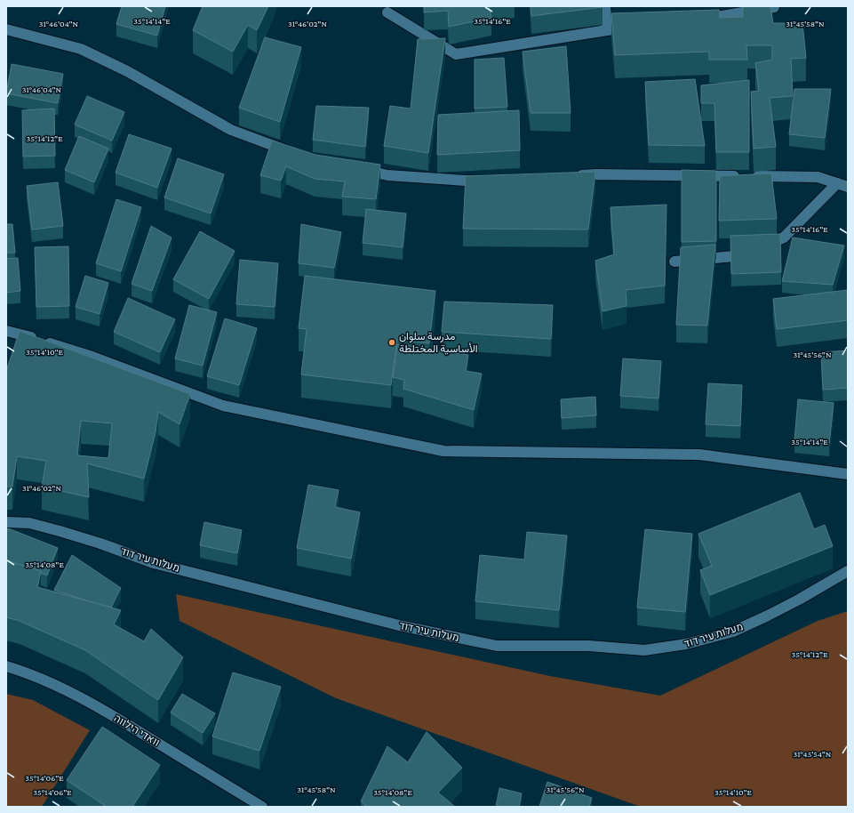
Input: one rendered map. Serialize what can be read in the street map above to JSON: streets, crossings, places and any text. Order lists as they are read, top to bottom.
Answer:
{
  "streets": {
    "street": ["מעלות עיר דוד", "וואדי הילווה"]
  },
  "places": ["مدرسة سلوان الأساسية المختلطة"],
  "coordinates": [
    "35°14'14\"E",
    "35°14'16\"E",
    "31°46'04\"N",
    "31°46'02\"N",
    "31°45'58\"N",
    "35°14'12\"E",
    "35°14'10\"E",
    "31°45'56\"N",
    "35°14'08\"E",
    "31°45'54\"N",
    "35°14'06\"E"
  ]
}
